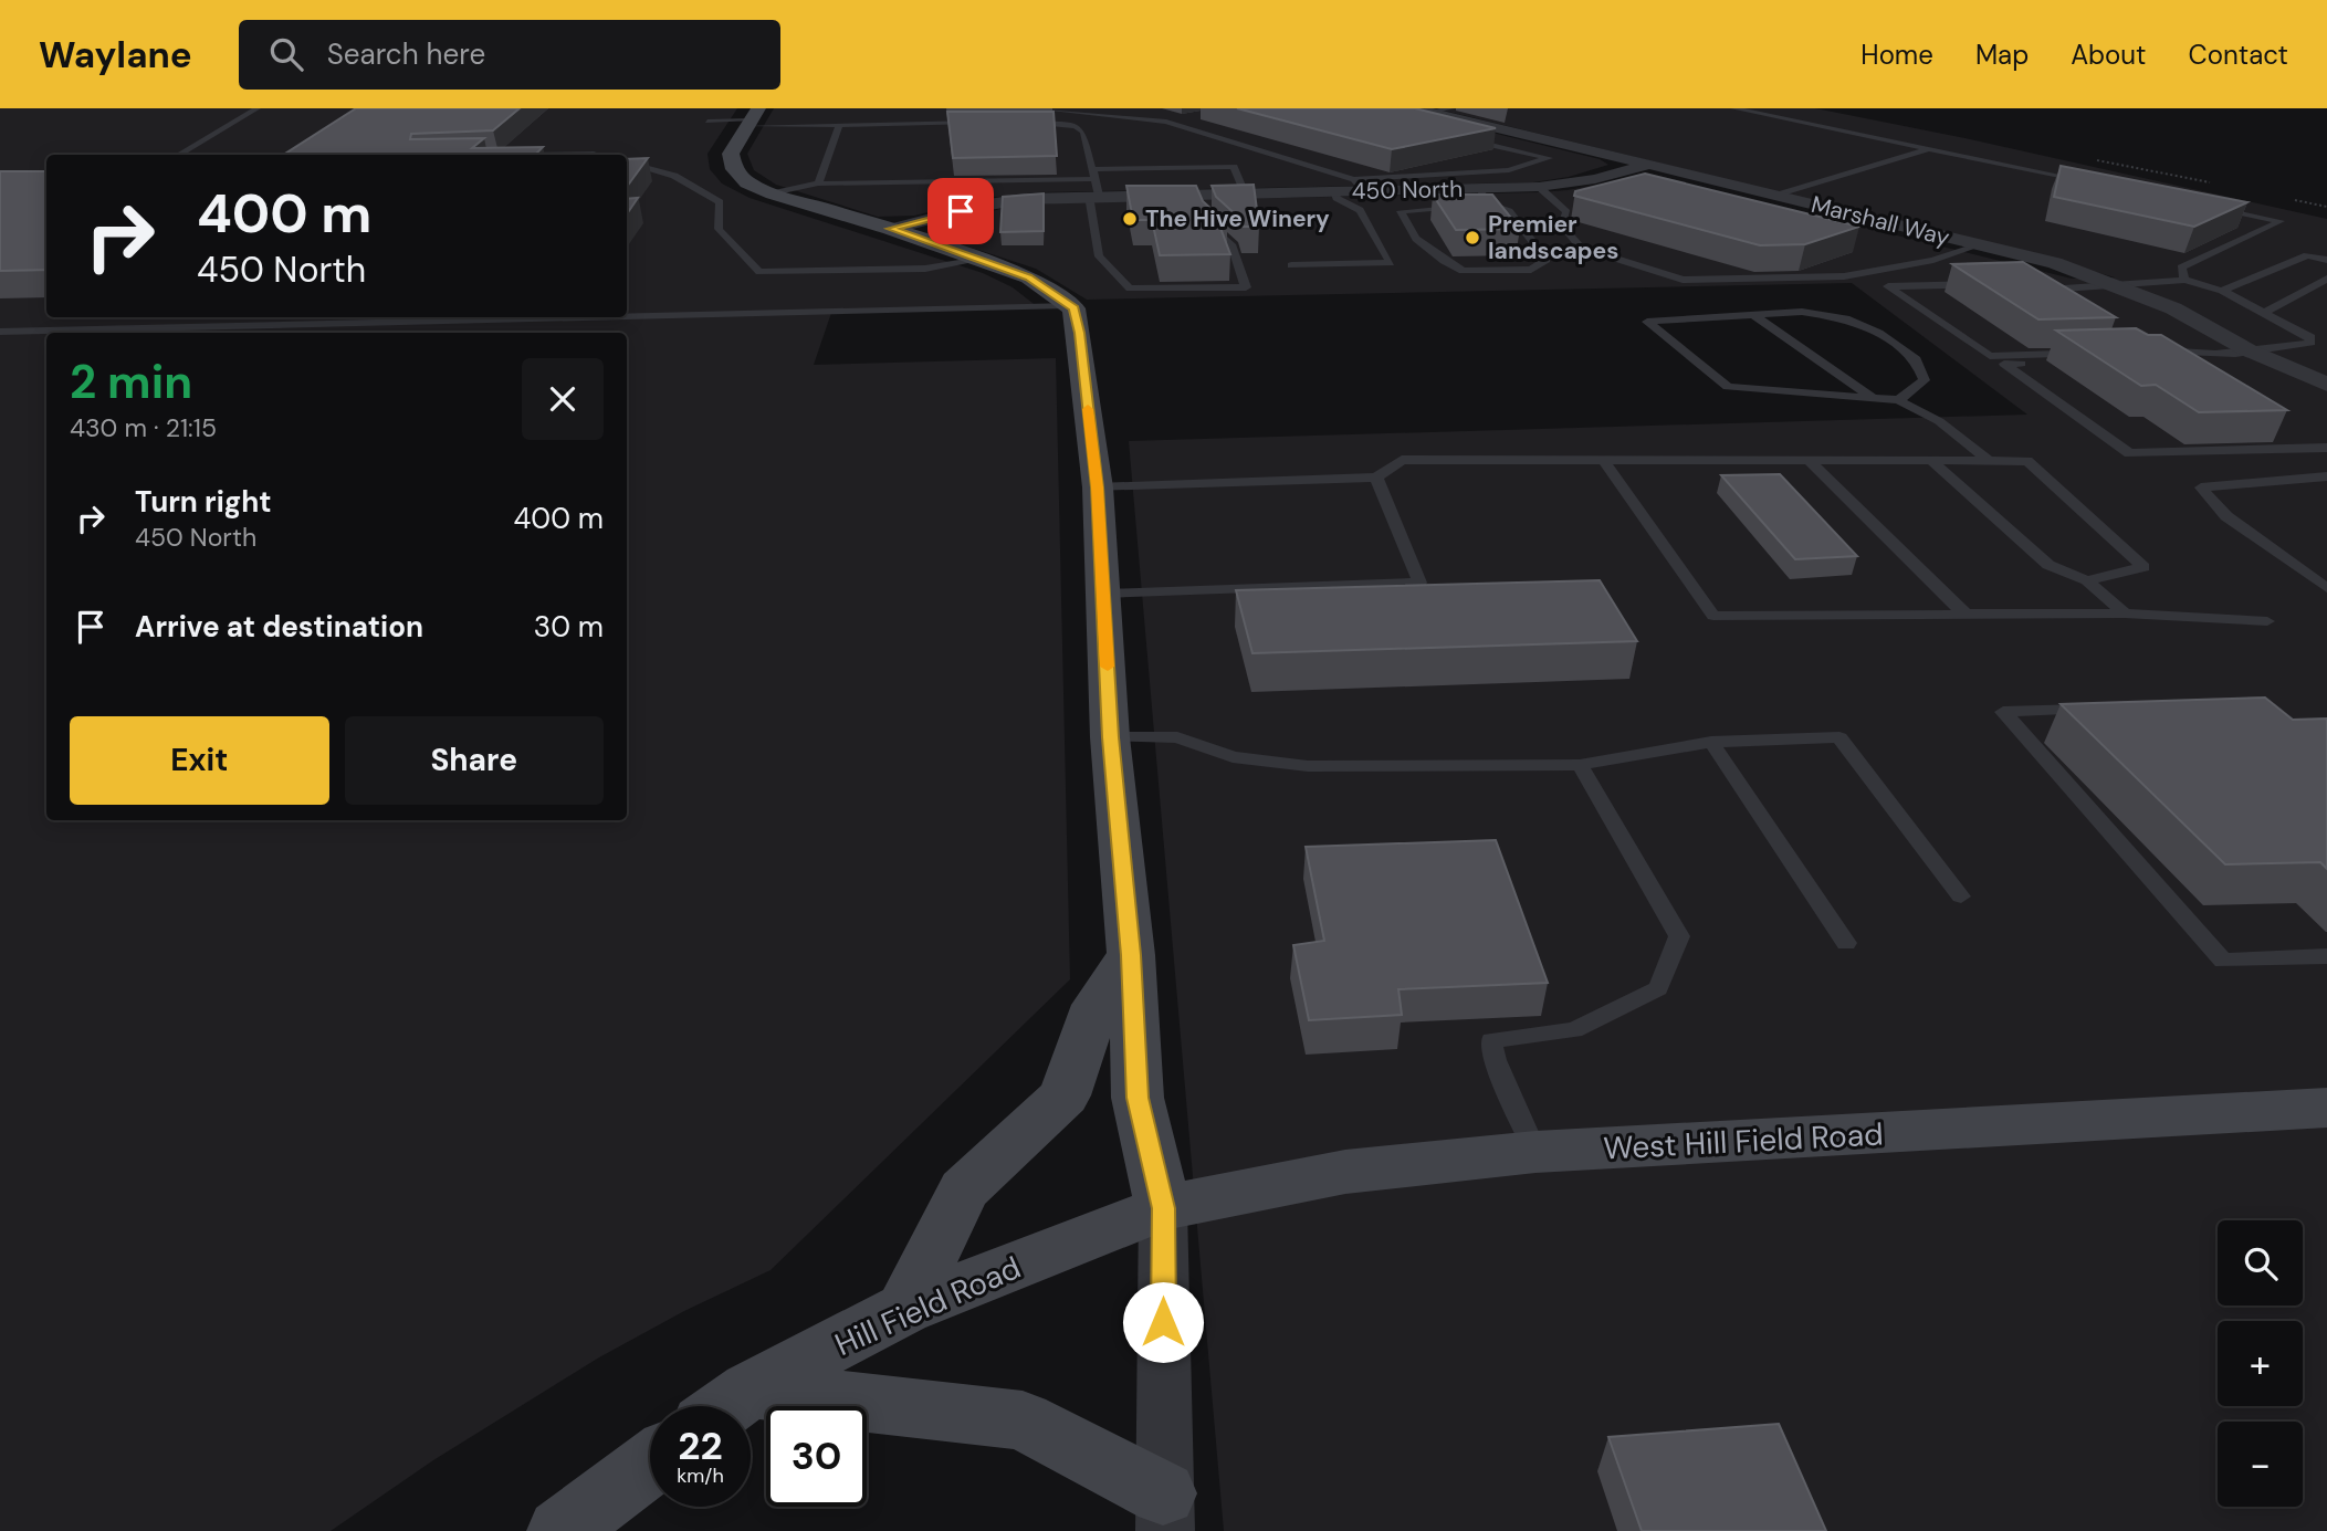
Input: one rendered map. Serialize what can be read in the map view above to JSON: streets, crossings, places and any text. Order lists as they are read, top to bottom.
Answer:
{
  "streets": {
    "street": [
      "450 North",
      "Marshall Way",
      "West Hill Field Road",
      "Hill Field Road"
    ]
  },
  "crossings": [
    ["450 North", "Marshall Way"],
    ["West Hill Field Road", "Hill Field Road"]
  ],
  "places": ["The Hive Winery", "Premier landscapes"],
  "page": {
    "header": "Waylane",
    "search": "Search here",
    "nav": [
      "Home",
      "Map",
      "About",
      "Contact"
    ],
    "turn": ["400 m", "450 North"],
    "heading": ["2 min", "430 m · 21:15"],
    "list": [
      {
        "name": "Turn right",
        "note": "450 North",
        "value": "400 m"
      },
      {
        "name": "Arrive at destination",
        "value": "30 m"
      }
    ],
    "buttons": ["Exit", "Share"],
    "map_buttons": ["+", "−"],
    "speed": "22 km/h",
    "limit": "30"
  }
}
